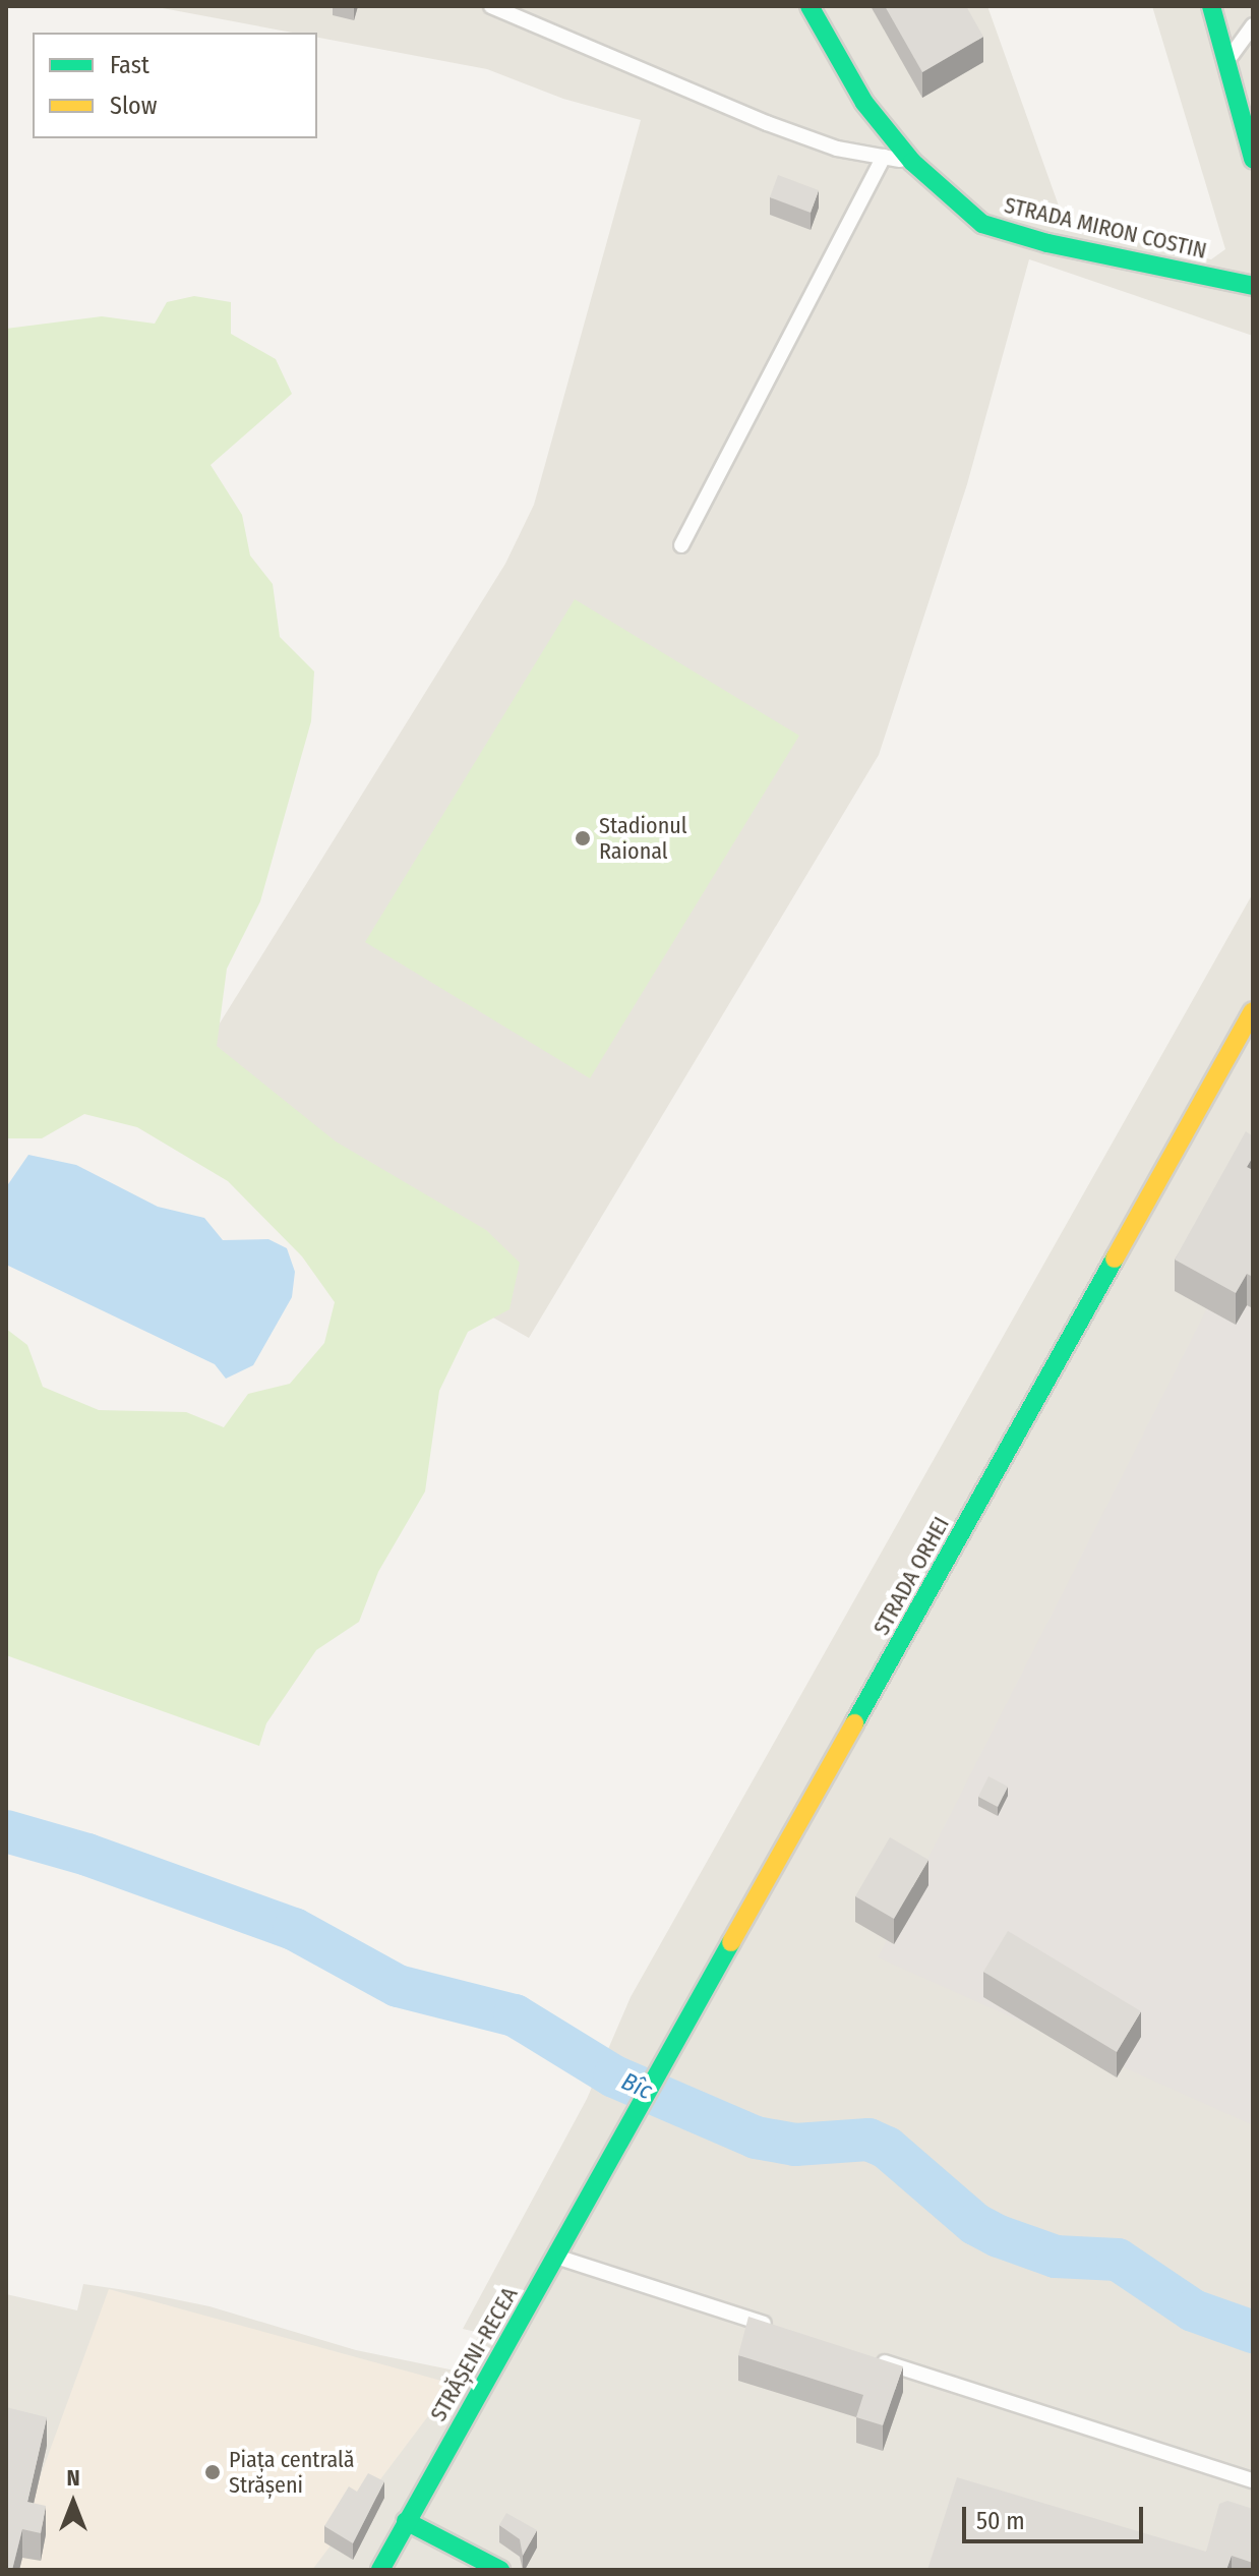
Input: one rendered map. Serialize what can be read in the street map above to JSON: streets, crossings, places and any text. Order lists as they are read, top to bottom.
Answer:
{
  "streets": {
    "main road": ["STRADA MIRON COSTIN", "STRADA ORHEI", "STRĂȘENI-RECEA"]
  },
  "crossings": [
    ["STRADA ORHEI", "STRĂȘENI-RECEA"]
  ],
  "water": ["Bîc"],
  "places": ["Stadionul Raional", "Piața centrală Strășeni"],
  "legend": ["Fast", "Slow"],
  "scale_bar": "50 m",
  "north": "top"
}
